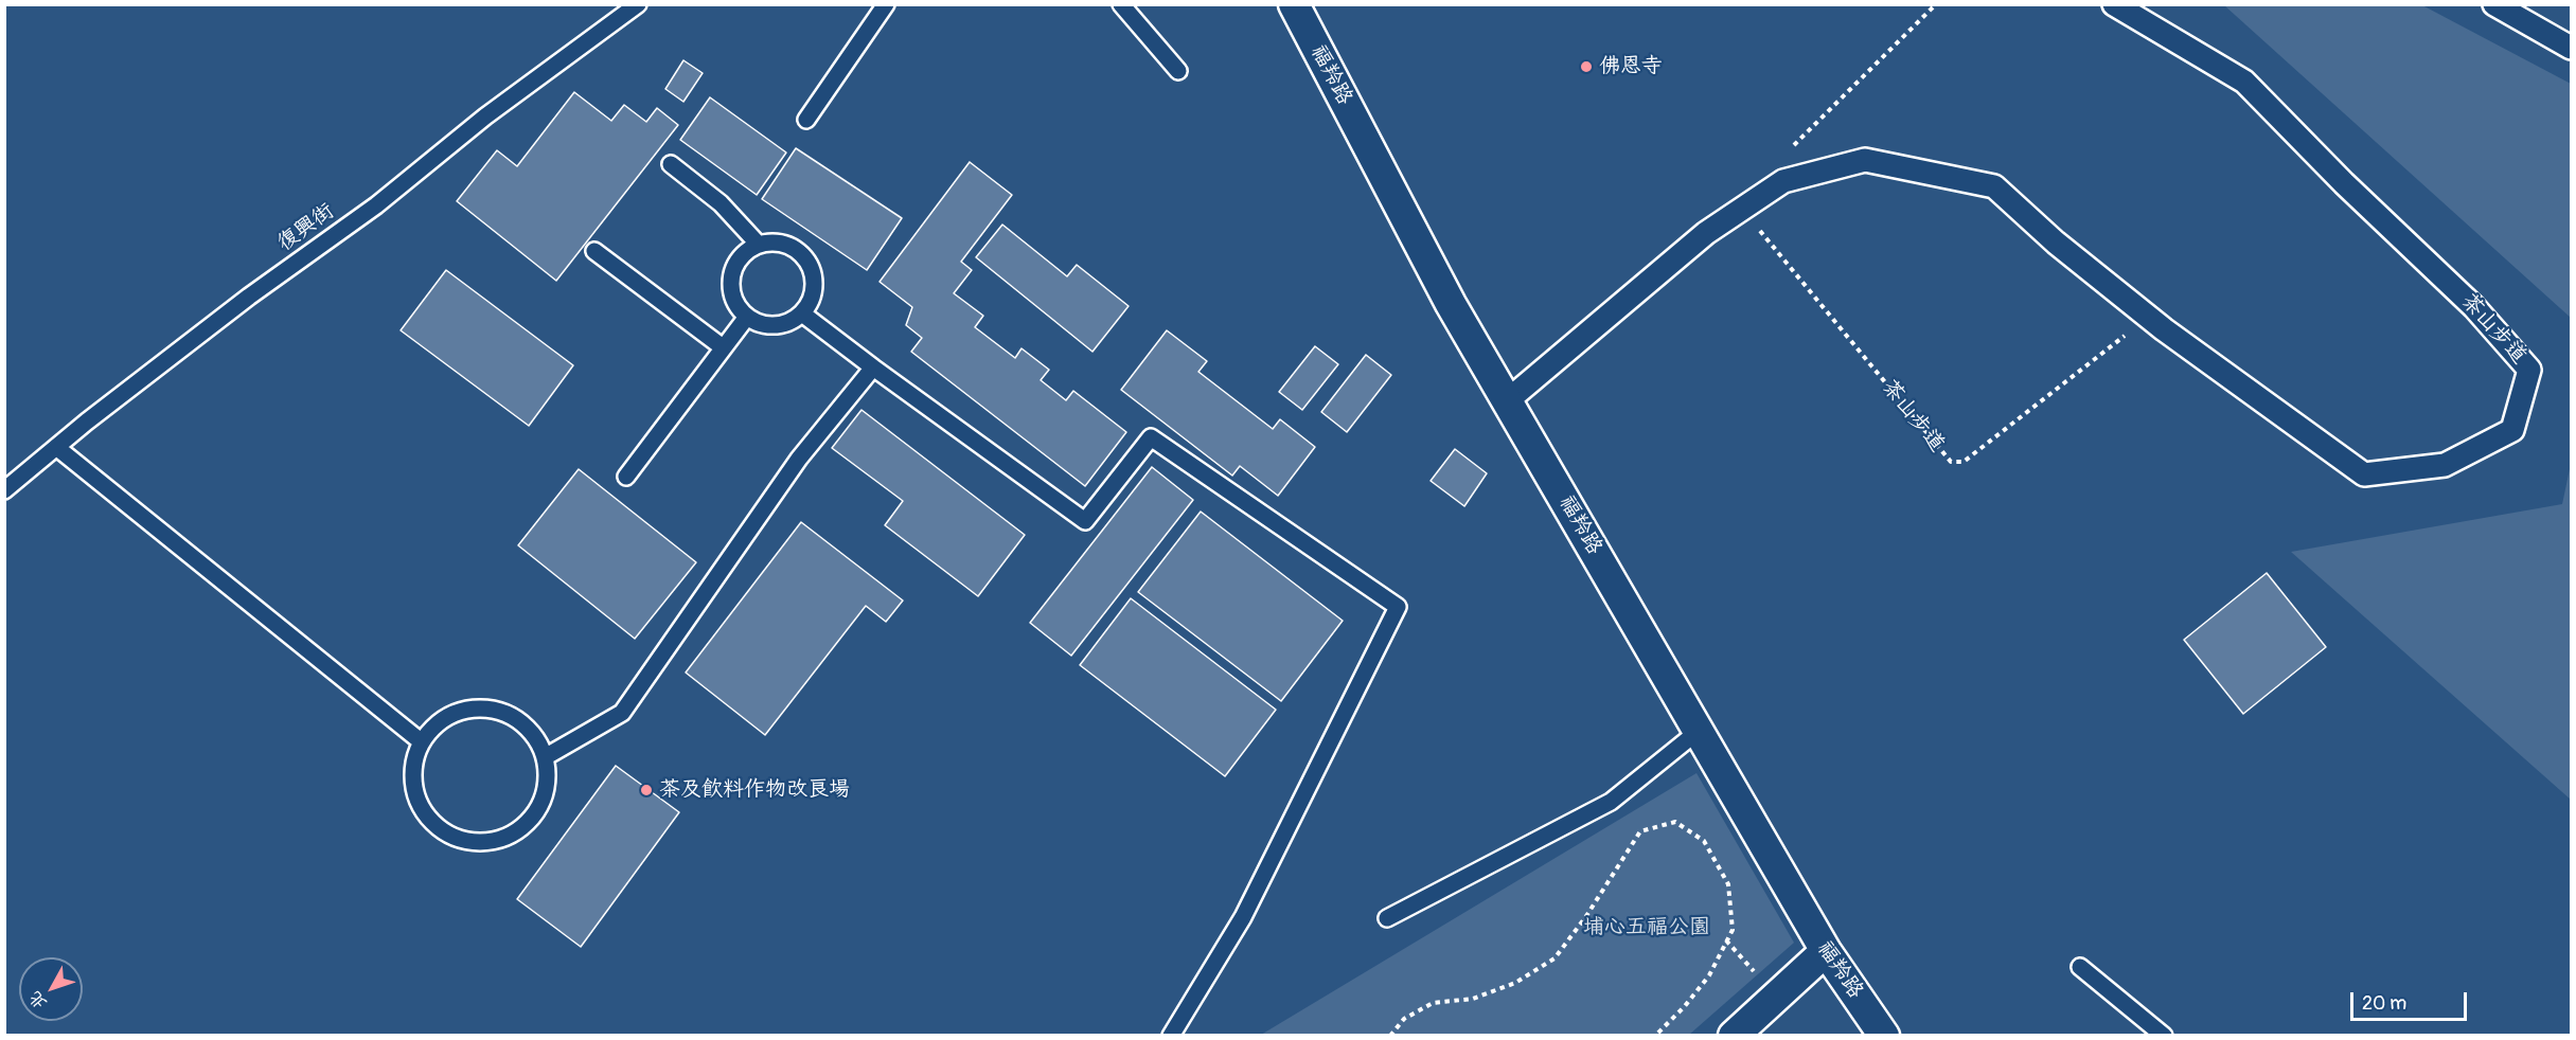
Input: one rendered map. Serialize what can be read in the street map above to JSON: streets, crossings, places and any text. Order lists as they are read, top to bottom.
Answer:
{
  "streets": {
    "street": ["福羚路", "茶山步道"],
    "lane": ["復興街"]
  },
  "crossings": [
    ["福羚路", "茶山步道"]
  ],
  "parks": ["埔心五福公園"],
  "places": ["佛恩寺", "茶及飲料作物改良場"],
  "scale_bar": "20 m",
  "north": "bottom left"
}
